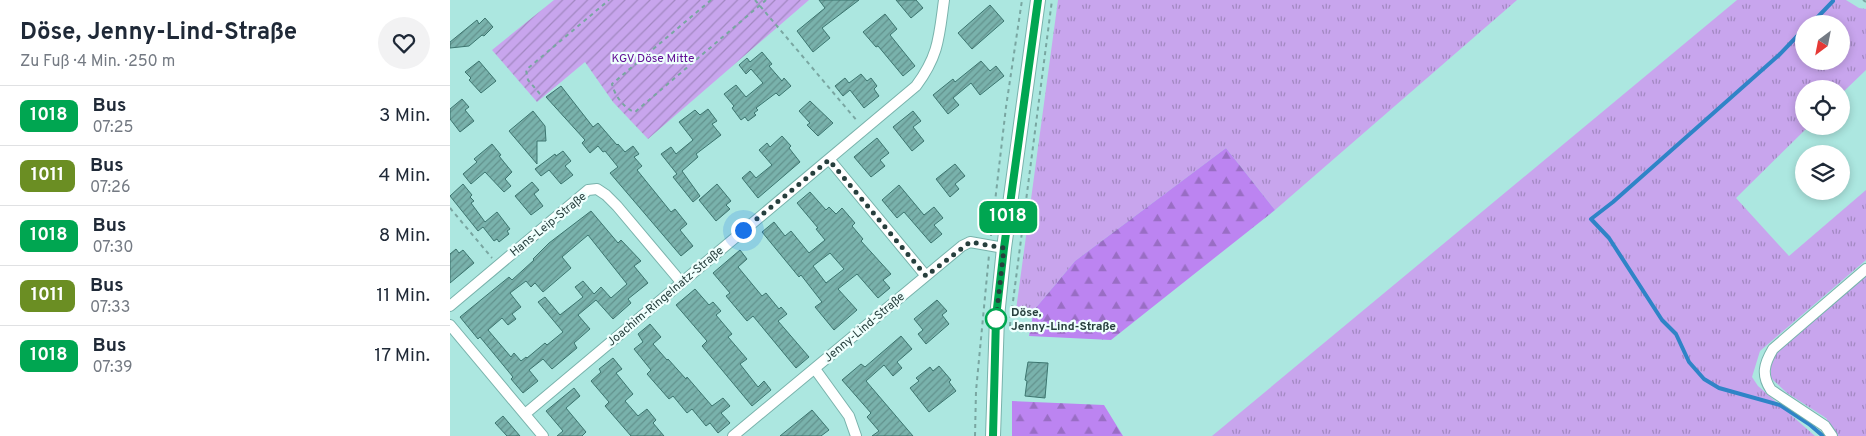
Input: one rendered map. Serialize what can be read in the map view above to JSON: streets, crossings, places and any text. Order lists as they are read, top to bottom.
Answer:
{
  "streets": {
    "street": ["Hans-Leip-Straße", "Joachim-Ringelnatz-Straße", "Jenny-Lind-Straße"]
  },
  "crossings": [
    ["Hans-Leip-Straße", "Joachim-Ringelnatz-Straße"]
  ],
  "parks": ["KGV Döse Mitte"],
  "places": ["Döse, Jenny-Lind-Straße"],
  "lines": ["bus line 1018"],
  "north": "bottom left",
  "page": {
    "heading": ["Döse, Jenny-Lind-Straße", "Zu Fuß · 4 Min. · 250 m"],
    "on_map": "1018",
    "list": [
      {
        "mark": "1018",
        "name": "Bus",
        "note": "07:25",
        "value": "3 Min."
      },
      {
        "mark": "1011",
        "name": "Bus",
        "note": "07:26",
        "value": "4 Min."
      },
      {
        "mark": "1018",
        "name": "Bus",
        "note": "07:30",
        "value": "8 Min."
      },
      {
        "mark": "1011",
        "name": "Bus",
        "note": "07:33",
        "value": "11 Min."
      },
      {
        "mark": "1018",
        "name": "Bus",
        "note": "07:39",
        "value": "17 Min."
      }
    ]
  }
}
